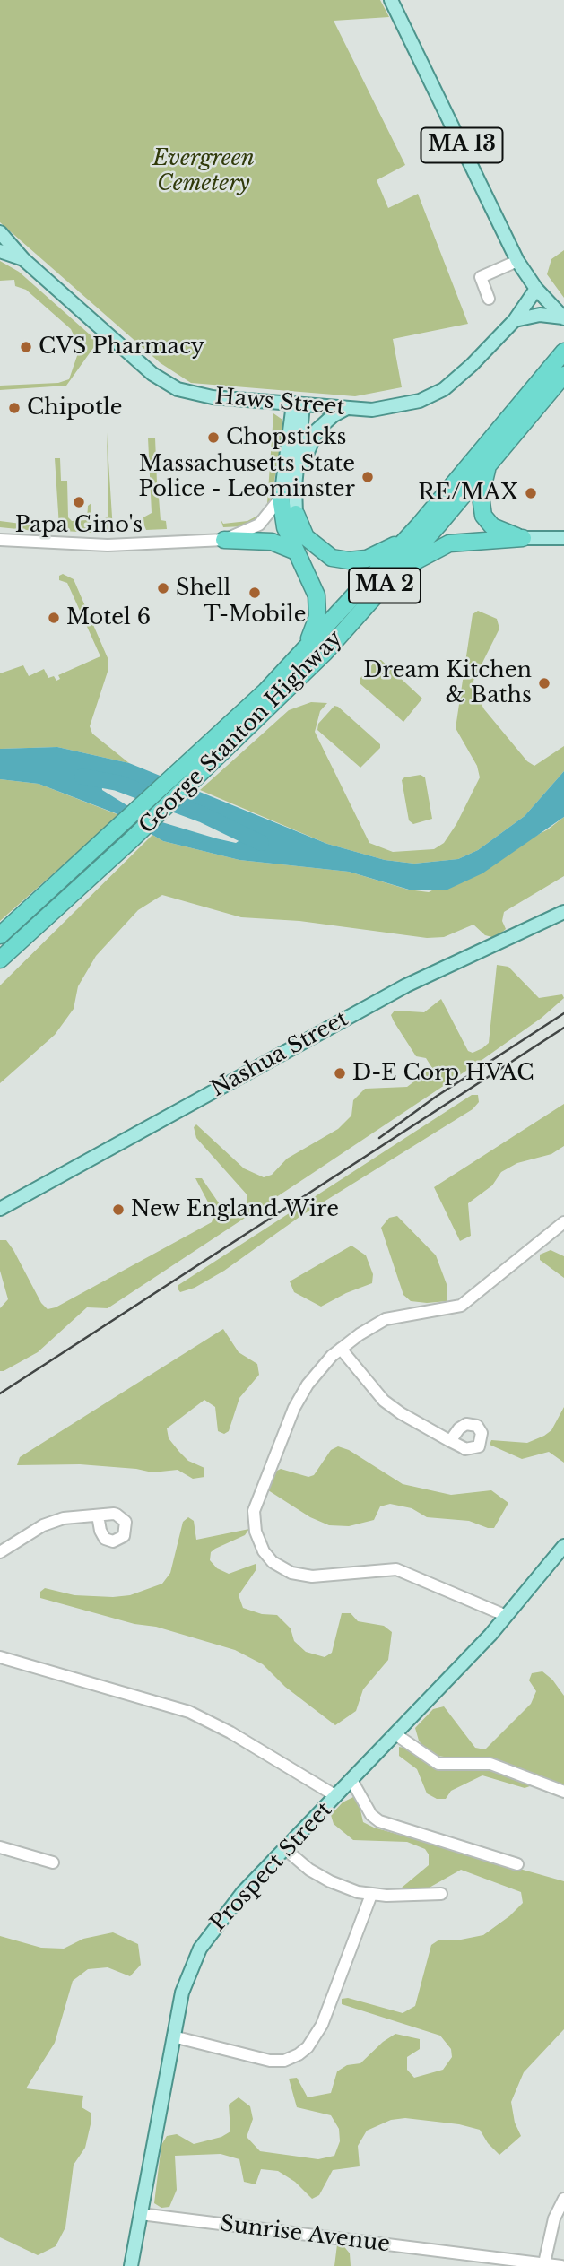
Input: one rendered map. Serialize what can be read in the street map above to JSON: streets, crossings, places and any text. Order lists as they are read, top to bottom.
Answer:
{
  "streets": {
    "highway": ["MA 2", "George Stanton Highway"],
    "main road": [
      "MA 13",
      "Haws Street",
      "Nashua Street",
      "Prospect Street"
    ],
    "street": ["Sunrise Avenue"]
  },
  "crossings": [
    ["MA 13", "Haws Street"],
    ["Prospect Street", "Sunrise Avenue"]
  ],
  "parks": ["Evergreen Cemetery"],
  "places": [
    "CVS Pharmacy",
    "Chipotle",
    "Chopsticks",
    "Massachusetts State Police - Leominster",
    "RE/MAX",
    "Papa Gino's",
    "Shell",
    "T-Mobile",
    "Motel 6",
    "Dream Kitchen & Baths",
    "D-E Corp HVAC",
    "New England Wire"
  ]
}
